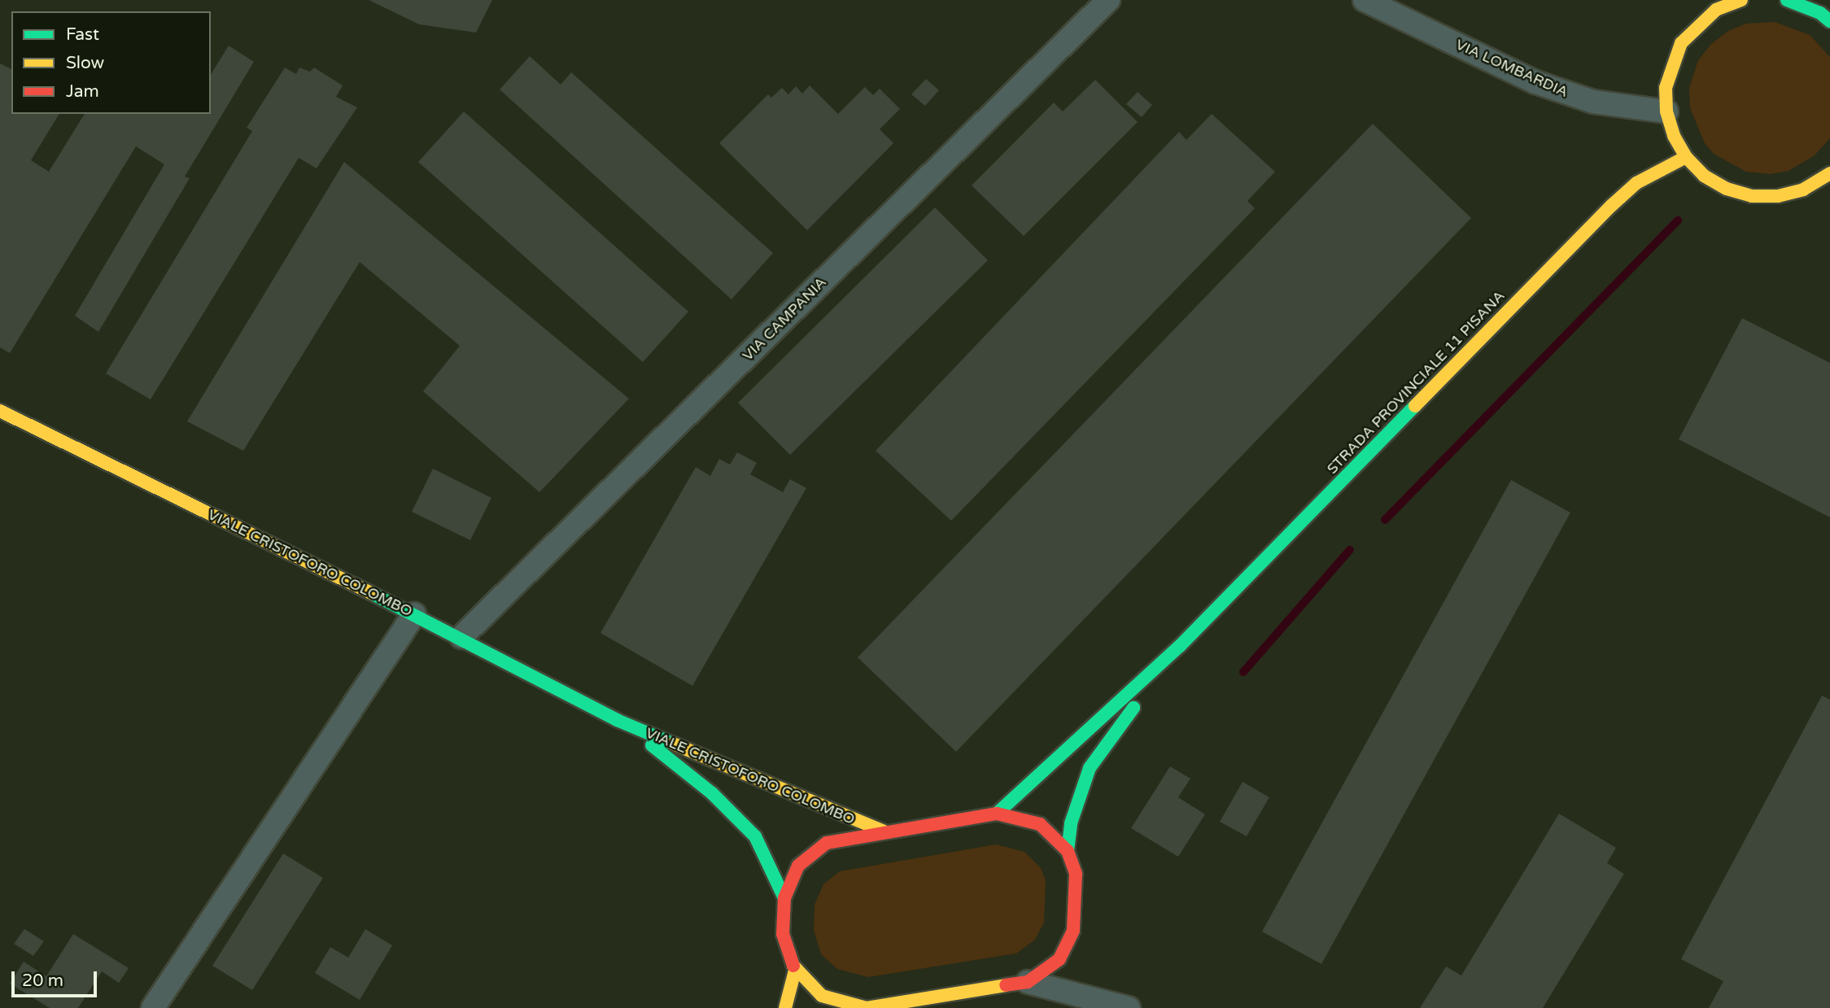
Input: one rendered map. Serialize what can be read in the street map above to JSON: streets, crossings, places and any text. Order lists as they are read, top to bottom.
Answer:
{
  "streets": {
    "main road": ["STRADA PROVINCIALE 11 PISANA", "VIALE CRISTOFORO COLOMBO"],
    "street": ["VIA LOMBARDIA", "VIA CAMPANIA"]
  },
  "crossings": [
    ["VIA CAMPANIA", "VIALE CRISTOFORO COLOMBO"],
    ["STRADA PROVINCIALE 11 PISANA", "VIALE CRISTOFORO COLOMBO"]
  ],
  "legend": ["Fast", "Slow", "Jam"],
  "scale_bar": "20 m"
}
